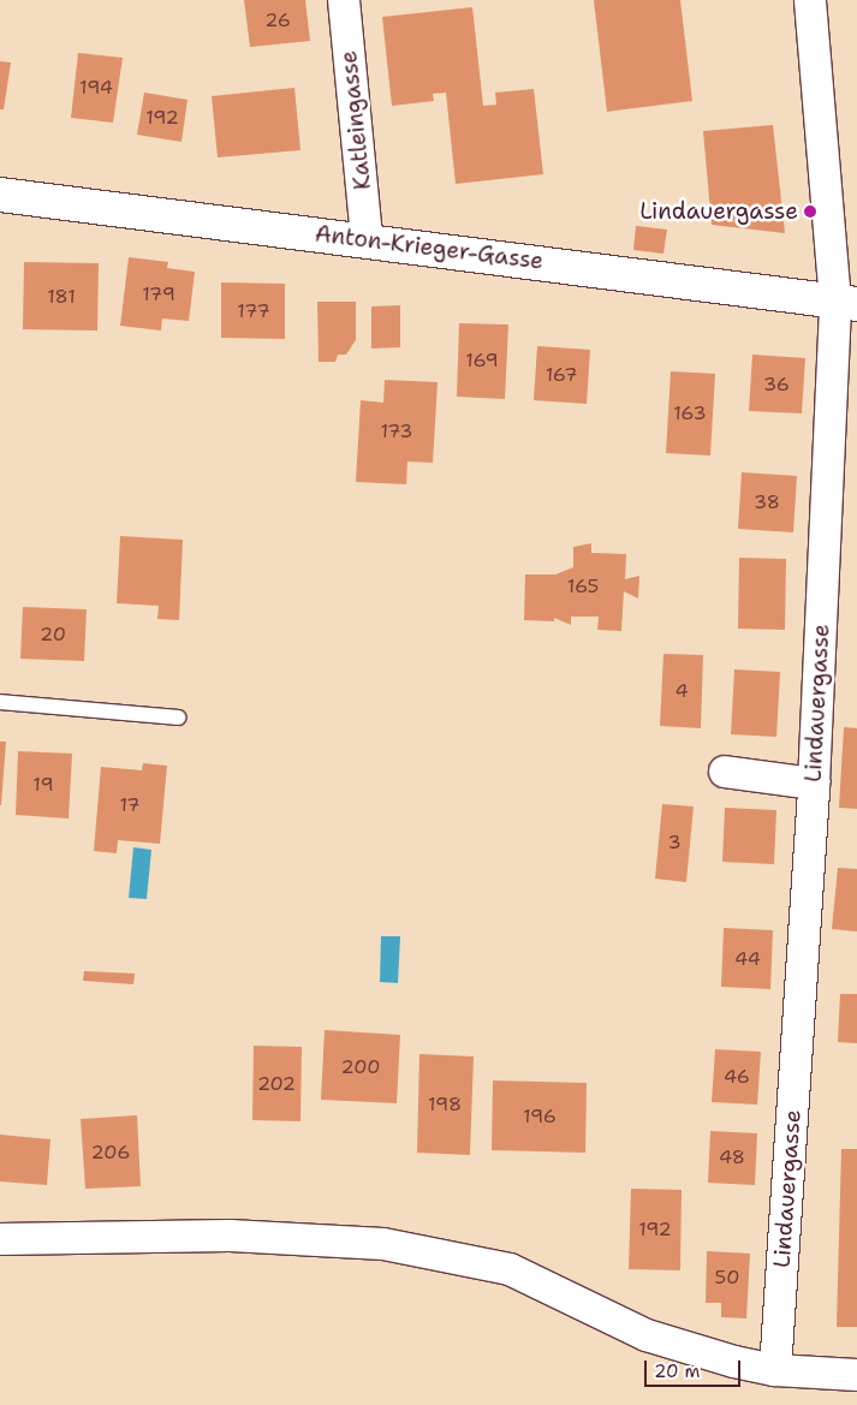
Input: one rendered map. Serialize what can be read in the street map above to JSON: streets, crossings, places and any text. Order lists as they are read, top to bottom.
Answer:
{
  "streets": {
    "street": ["Katleingasse", "Anton-Krieger-Gasse", "Lindauergasse"]
  },
  "crossings": [
    ["Katleingasse", "Anton-Krieger-Gasse"],
    ["Anton-Krieger-Gasse", "Lindauergasse"]
  ],
  "places": ["Lindauergasse"],
  "house_numbers": [
    "26",
    "194",
    "192",
    "179",
    "181",
    "177",
    "169",
    "167",
    "36",
    "163",
    "173",
    "38",
    "165",
    "20",
    "4",
    "19",
    "17",
    "3",
    "44",
    "200",
    "46",
    "202",
    "198",
    "196",
    "206",
    "48",
    "192",
    "50"
  ],
  "scale_bar": "20 m"
}
